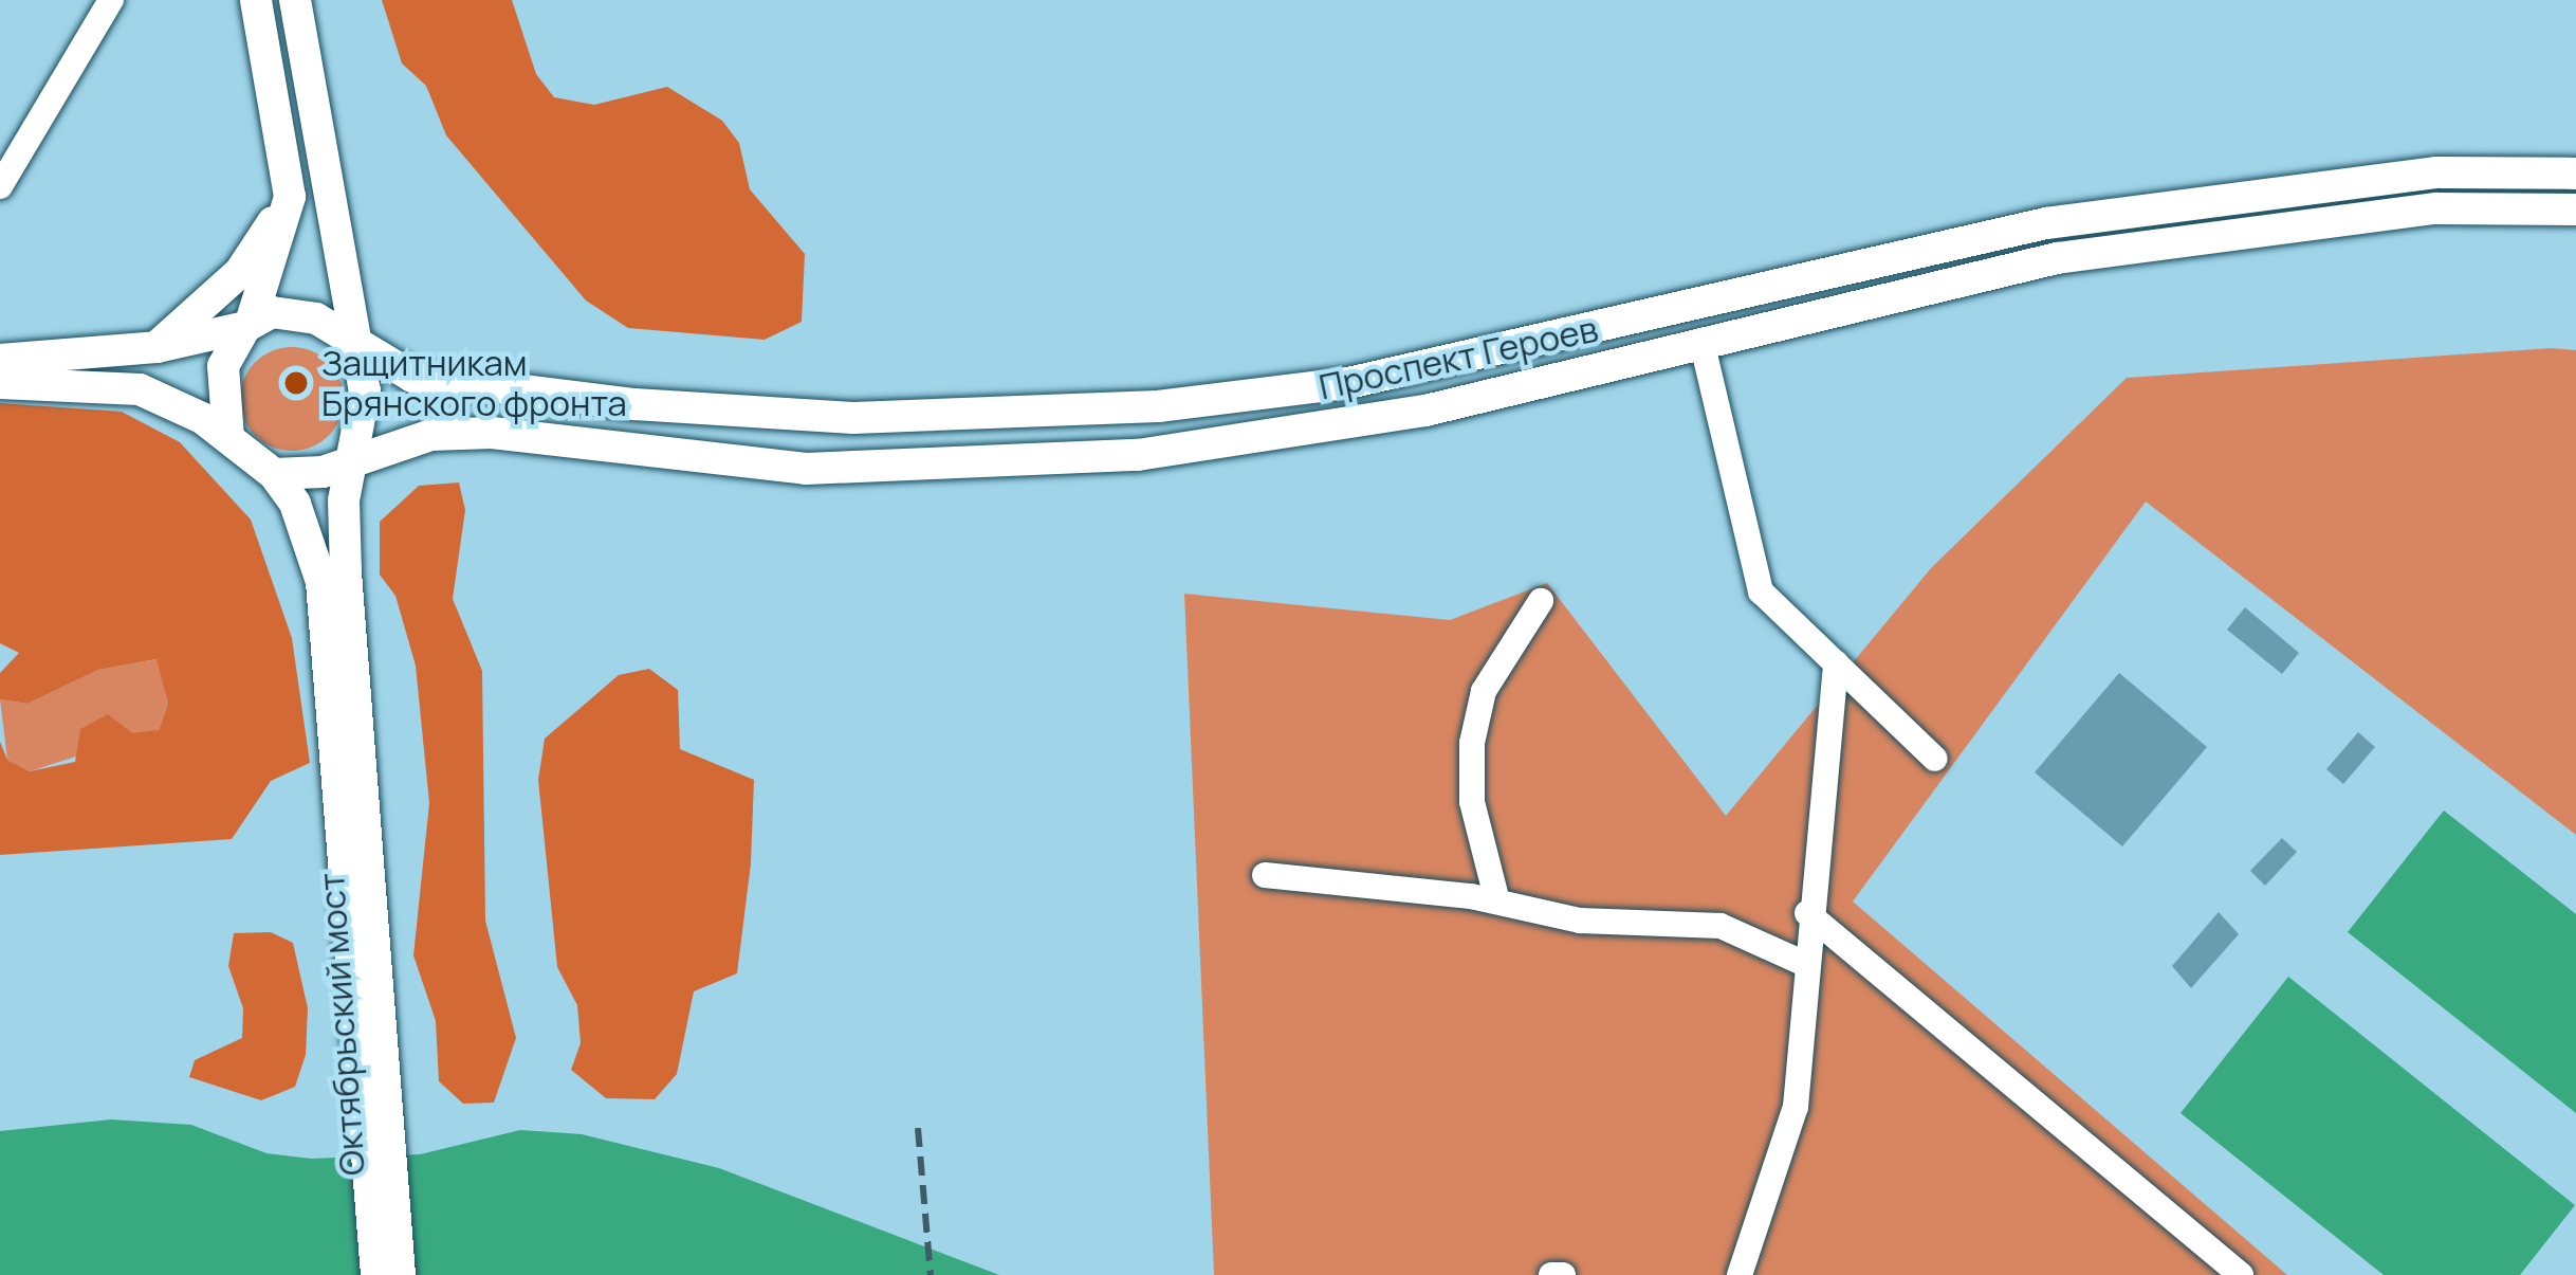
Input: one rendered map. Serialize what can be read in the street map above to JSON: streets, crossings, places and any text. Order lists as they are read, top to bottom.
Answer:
{
  "streets": {
    "main road": ["Проспект Героев", "Октябрьский мост"]
  },
  "places": ["Защитникам Брянского фронта"]
}
